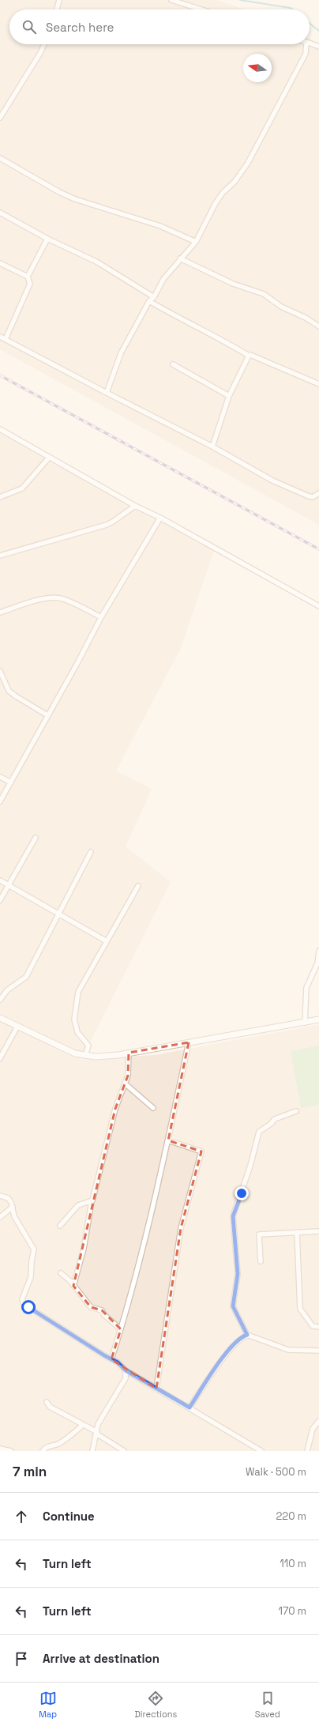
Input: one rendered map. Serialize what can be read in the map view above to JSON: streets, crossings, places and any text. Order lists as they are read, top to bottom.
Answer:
{
  "north": "left",
  "page": {
    "search": "Search here",
    "heading": ["7 min", "Walk · 500 m"],
    "list": [
      ["Continue", "220 m"],
      ["Turn left", "110 m"],
      ["Turn left", "170 m"],
      "Arrive at destination"
    ],
    "nav": ["Map", "Directions", "Saved"]
  }
}
